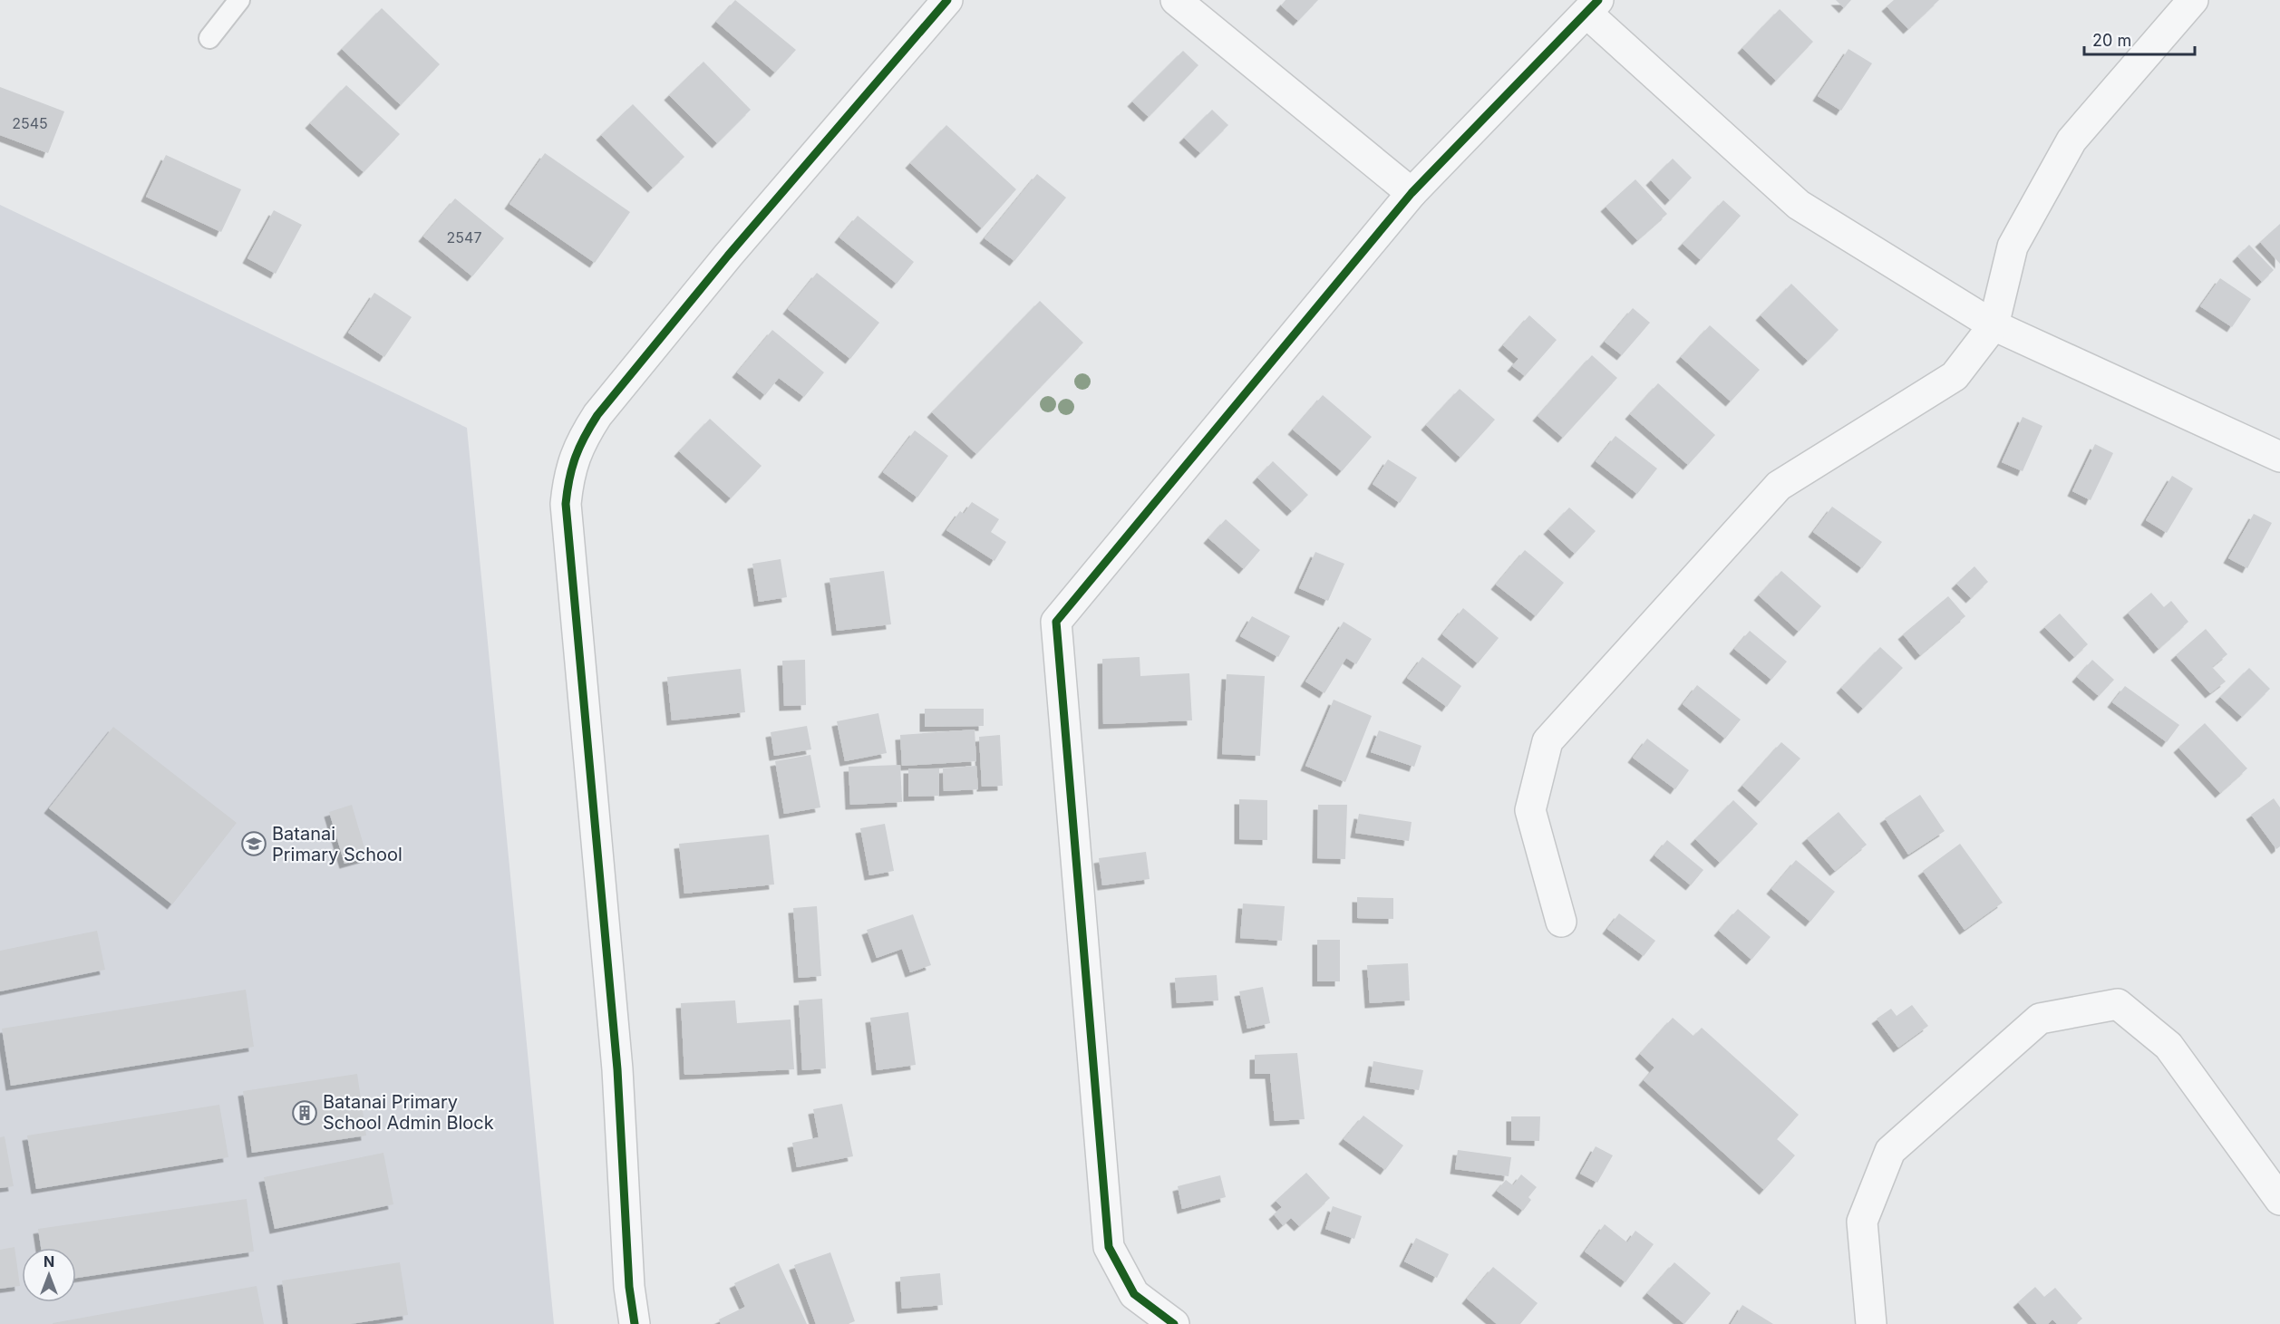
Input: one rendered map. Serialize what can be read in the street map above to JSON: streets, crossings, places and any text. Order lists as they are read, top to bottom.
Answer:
{
  "places": {
    "school or university": ["Batanai Primary School"],
    "building": ["Batanai Primary School Admin Block"]
  },
  "house_numbers": ["2545", "2547"],
  "scale_bar": "20 m",
  "north": "top"
}
